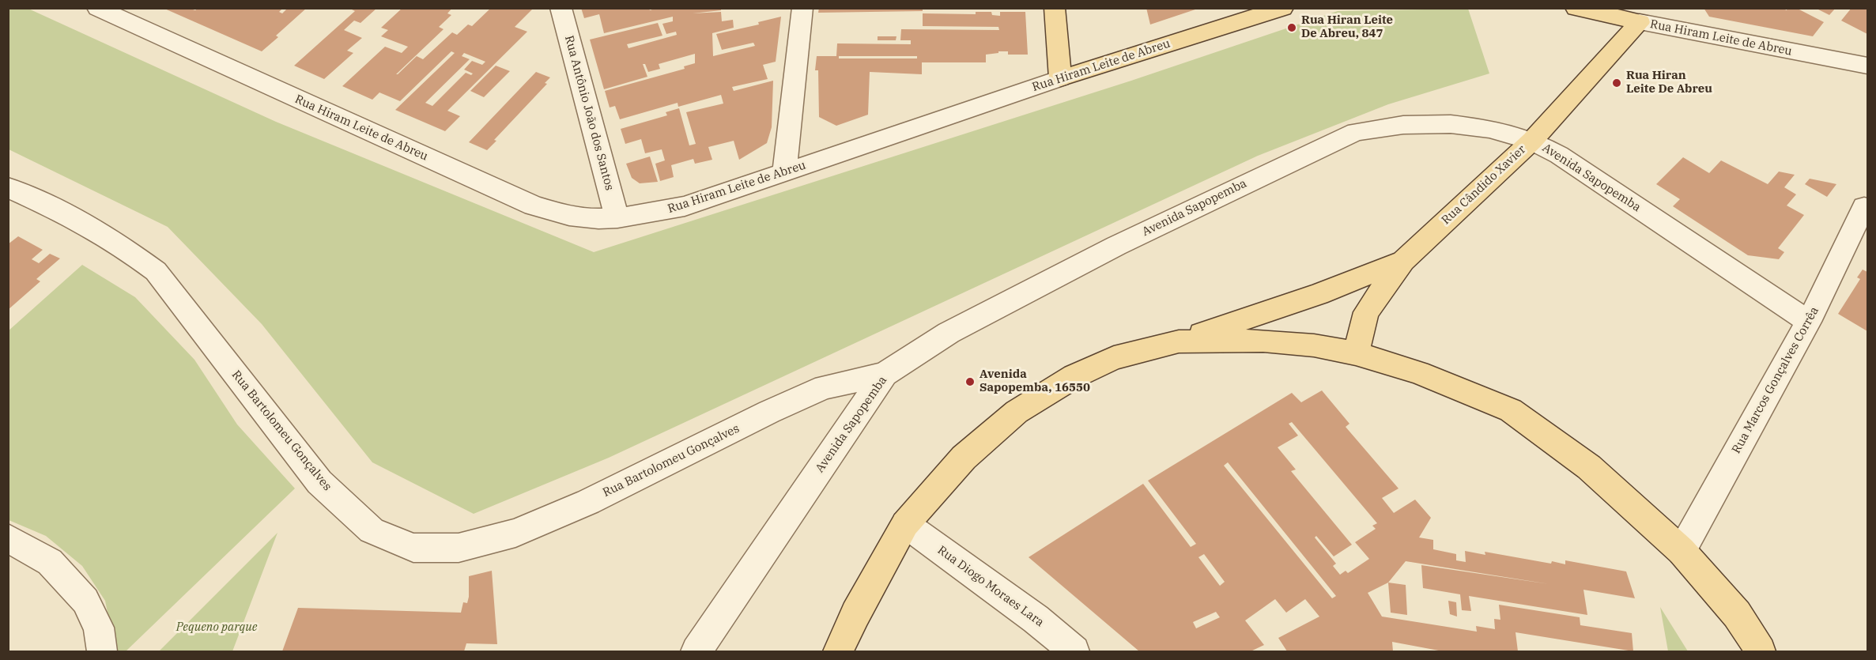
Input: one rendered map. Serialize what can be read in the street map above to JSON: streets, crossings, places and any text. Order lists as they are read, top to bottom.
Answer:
{
  "streets": {
    "main road": ["Rua Hiram Leite de Abreu", "Rua Cândido Xavier"],
    "street": [
      "Rua Antônio João dos Santos",
      "Avenida Sapopemba",
      "Rua Marcos Gonçalves Corrêa",
      "Rua Bartolomeu Gonçalves",
      "Rua Diogo Moraes Lara"
    ]
  },
  "crossings": [
    ["Rua Hiram Leite de Abreu", "Rua Antônio João dos Santos"],
    ["Rua Hiram Leite de Abreu", "Rua Cândido Xavier"],
    ["Avenida Sapopemba", "Rua Cândido Xavier"],
    ["Avenida Sapopemba", "Rua Marcos Gonçalves Corrêa"],
    ["Avenida Sapopemba", "Rua Bartolomeu Gonçalves"]
  ],
  "parks": ["Pequeno parque"],
  "places": ["Rua Hiran Leite De Abreu, 847", "Rua Hiran Leite De Abreu", "Avenida Sapopemba, 16550"]
}
